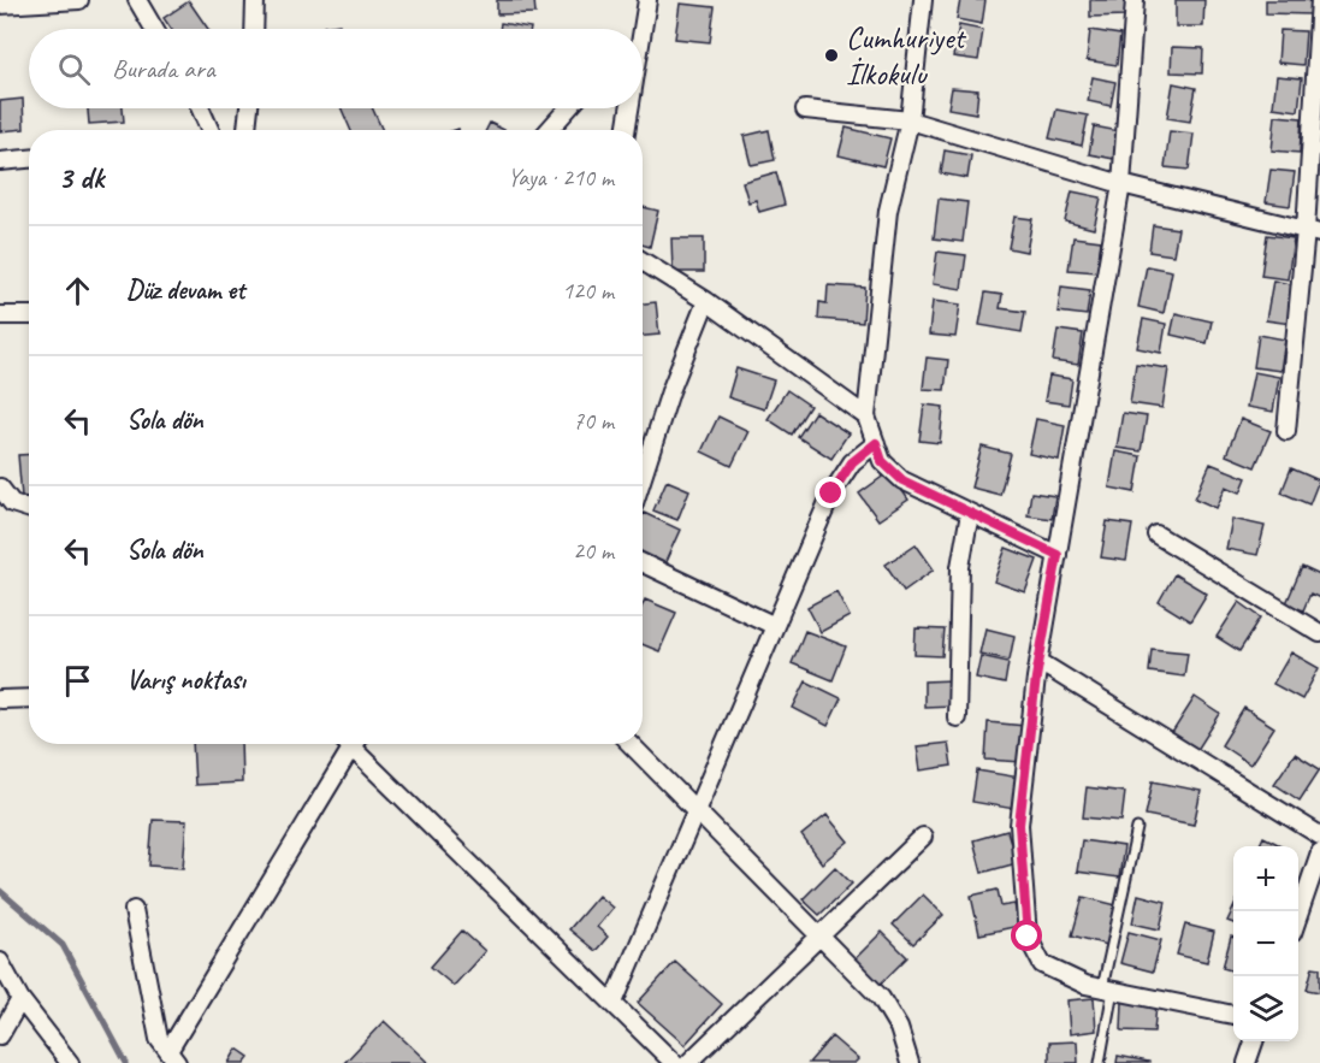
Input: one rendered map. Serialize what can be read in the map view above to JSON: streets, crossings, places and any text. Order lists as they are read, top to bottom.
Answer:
{
  "places": ["Cumhuriyet İlkokulu"],
  "page": {
    "search": "Burada ara",
    "heading": ["3 dk", "Yaya · 210 m"],
    "list": [
      ["Düz devam et", "120 m"],
      ["Sola dön", "70 m"],
      ["Sola dön", "20 m"],
      "Varış noktası"
    ],
    "map_buttons": ["+", "−"]
  }
}
